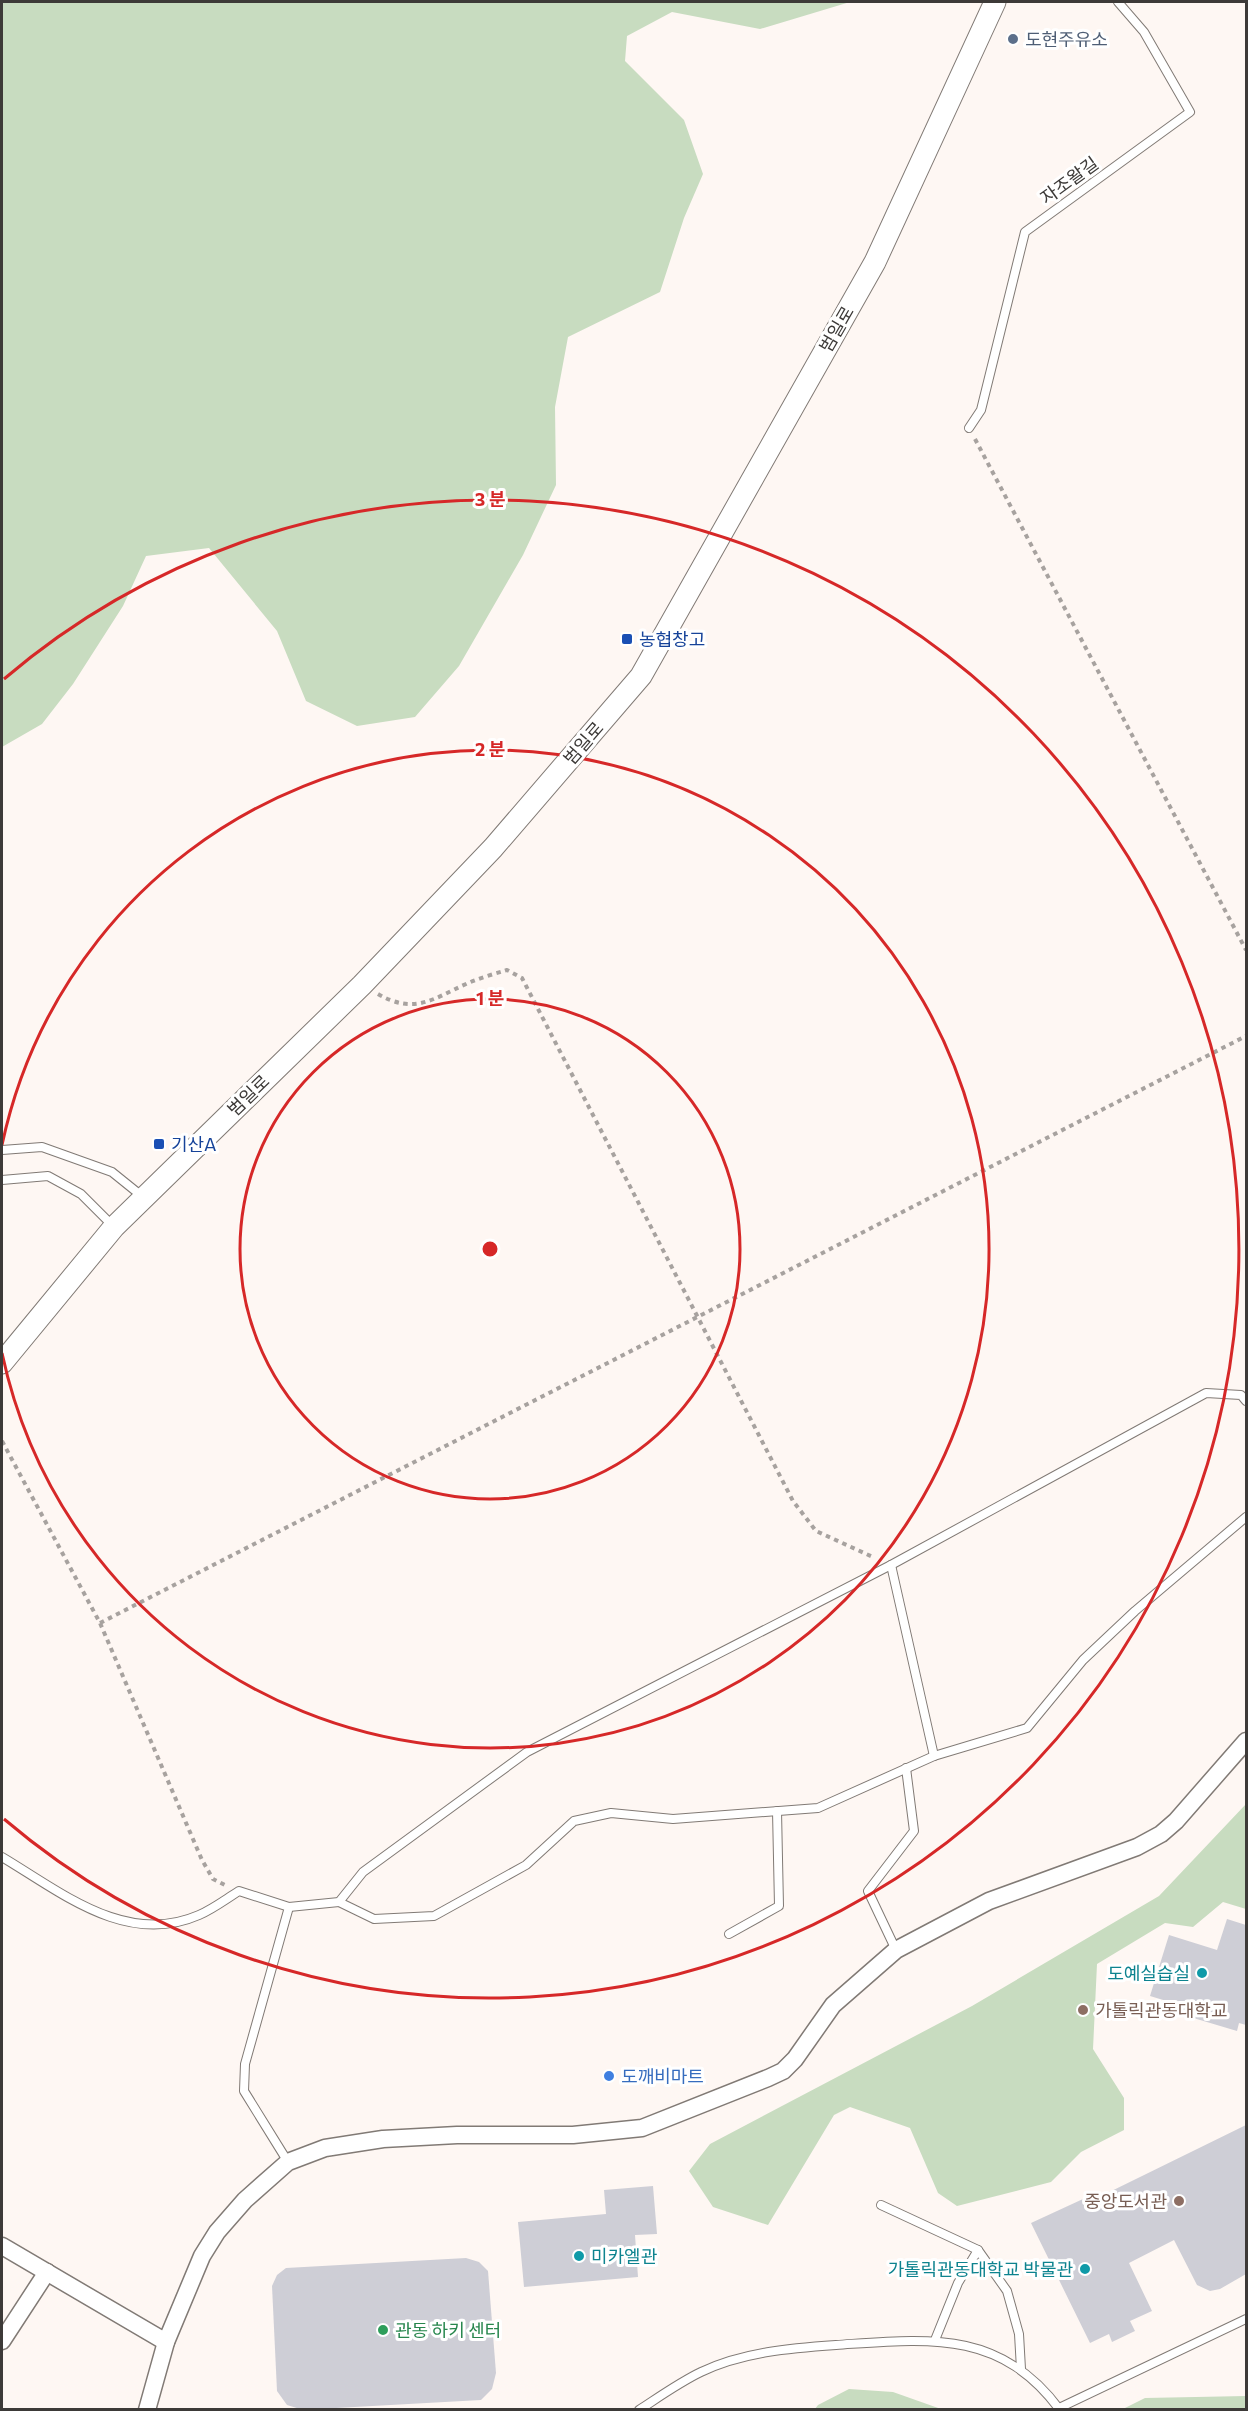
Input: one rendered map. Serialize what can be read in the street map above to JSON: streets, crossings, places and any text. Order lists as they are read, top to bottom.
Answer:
{
  "streets": {
    "street": ["범일로"],
    "lane": ["자조왈길"]
  },
  "places": {
    "other": [
      "도현주유소",
      "도예실습실",
      "가톨릭관동대학교",
      "도깨비마트",
      "중앙도서관",
      "미카엘관",
      "가톨릭관동대학교 박물관",
      "관동 하키 센터"
    ],
    "transit": ["농협창고", "기산A"]
  },
  "rings": ["3 분", "2 분", "1 분"]
}
